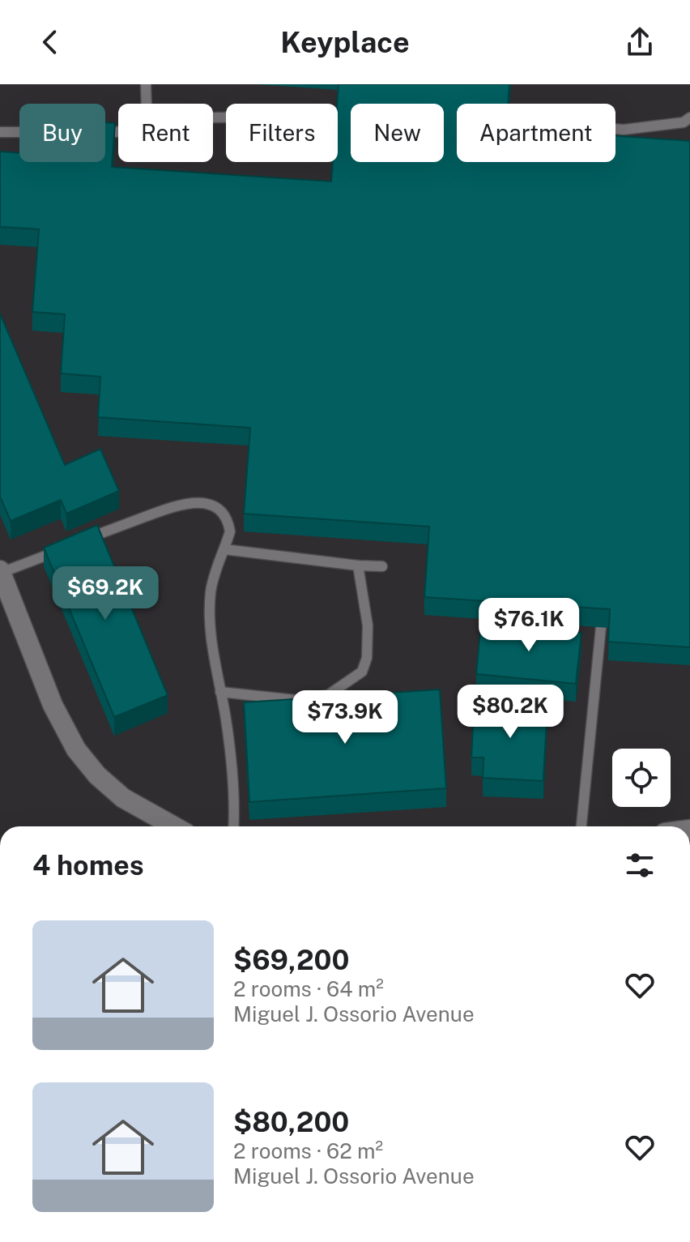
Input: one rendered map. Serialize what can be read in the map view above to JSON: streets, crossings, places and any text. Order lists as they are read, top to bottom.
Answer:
{
  "page": {
    "header": "Keyplace",
    "chip": [
      "Buy",
      "Rent",
      "Filters",
      "New",
      "Apartment"
    ],
    "price": [
      "$69.2K",
      "$76.1K",
      "$80.2K",
      "$73.9K"
    ],
    "heading": "4 homes",
    "list": [
      {
        "name": "$69,200",
        "note": "2 rooms · 64 m² · Miguel J. Ossorio Avenue"
      },
      {
        "name": "$80,200",
        "note": "2 rooms · 62 m² · Miguel J. Ossorio Avenue"
      }
    ]
  }
}
